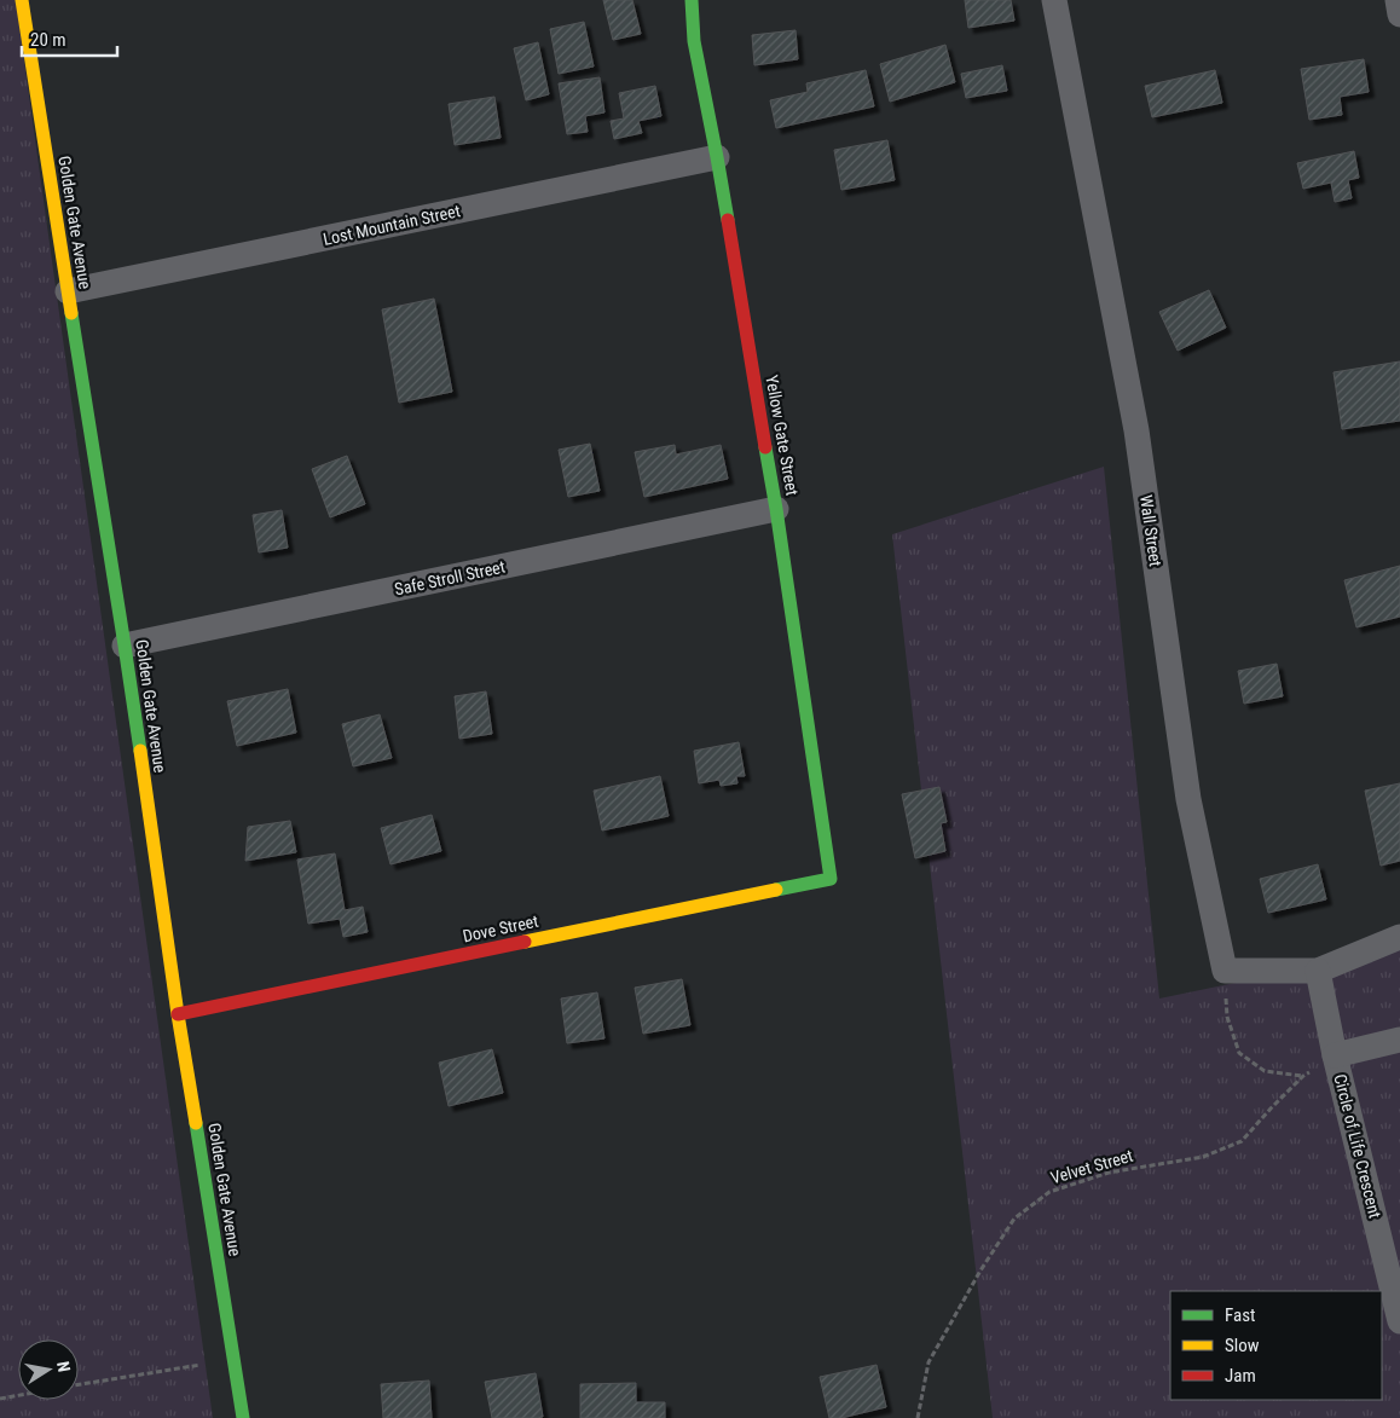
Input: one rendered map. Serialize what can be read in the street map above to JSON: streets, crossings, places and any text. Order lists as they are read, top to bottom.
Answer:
{
  "streets": {
    "street": [
      "Golden Gate Avenue",
      "Lost Mountain Street",
      "Yellow Gate Street",
      "Wall Street",
      "Safe Stroll Street",
      "Dove Street",
      "Circle of Life Crescent"
    ],
    "path": ["Velvet Street"]
  },
  "crossings": [
    ["Golden Gate Avenue", "Lost Mountain Street"],
    ["Golden Gate Avenue", "Safe Stroll Street"],
    ["Golden Gate Avenue", "Dove Street"],
    ["Lost Mountain Street", "Yellow Gate Street"],
    ["Yellow Gate Street", "Safe Stroll Street"],
    ["Yellow Gate Street", "Dove Street"],
    ["Circle of Life Crescent", "Velvet Street"]
  ],
  "legend": ["Fast", "Slow", "Jam"],
  "scale_bar": "20 m",
  "north": "right"
}
